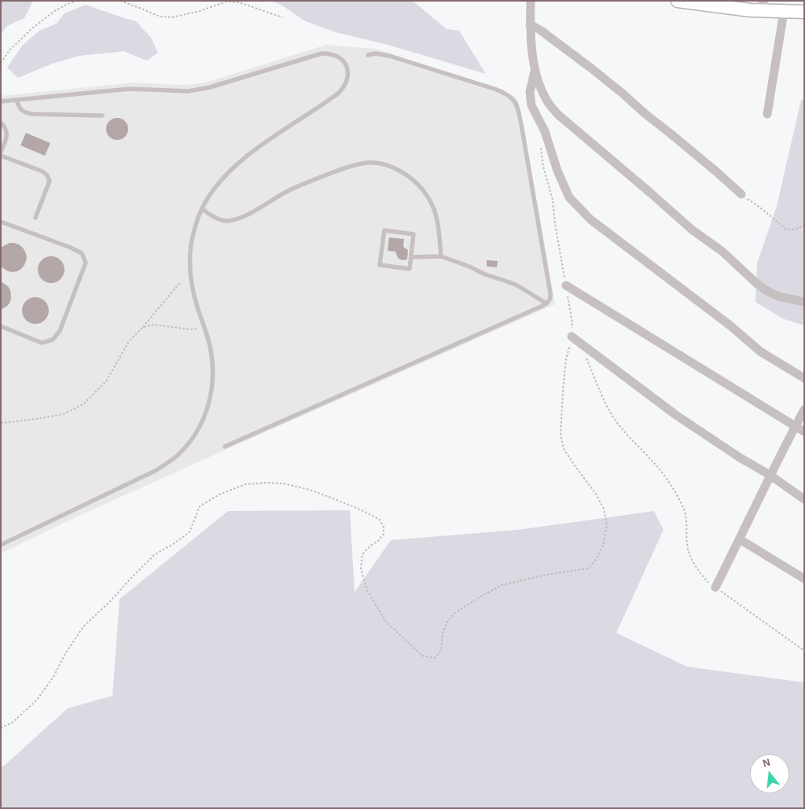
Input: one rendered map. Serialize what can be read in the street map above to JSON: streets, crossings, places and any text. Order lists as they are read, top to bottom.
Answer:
{
  "north": "top"
}
